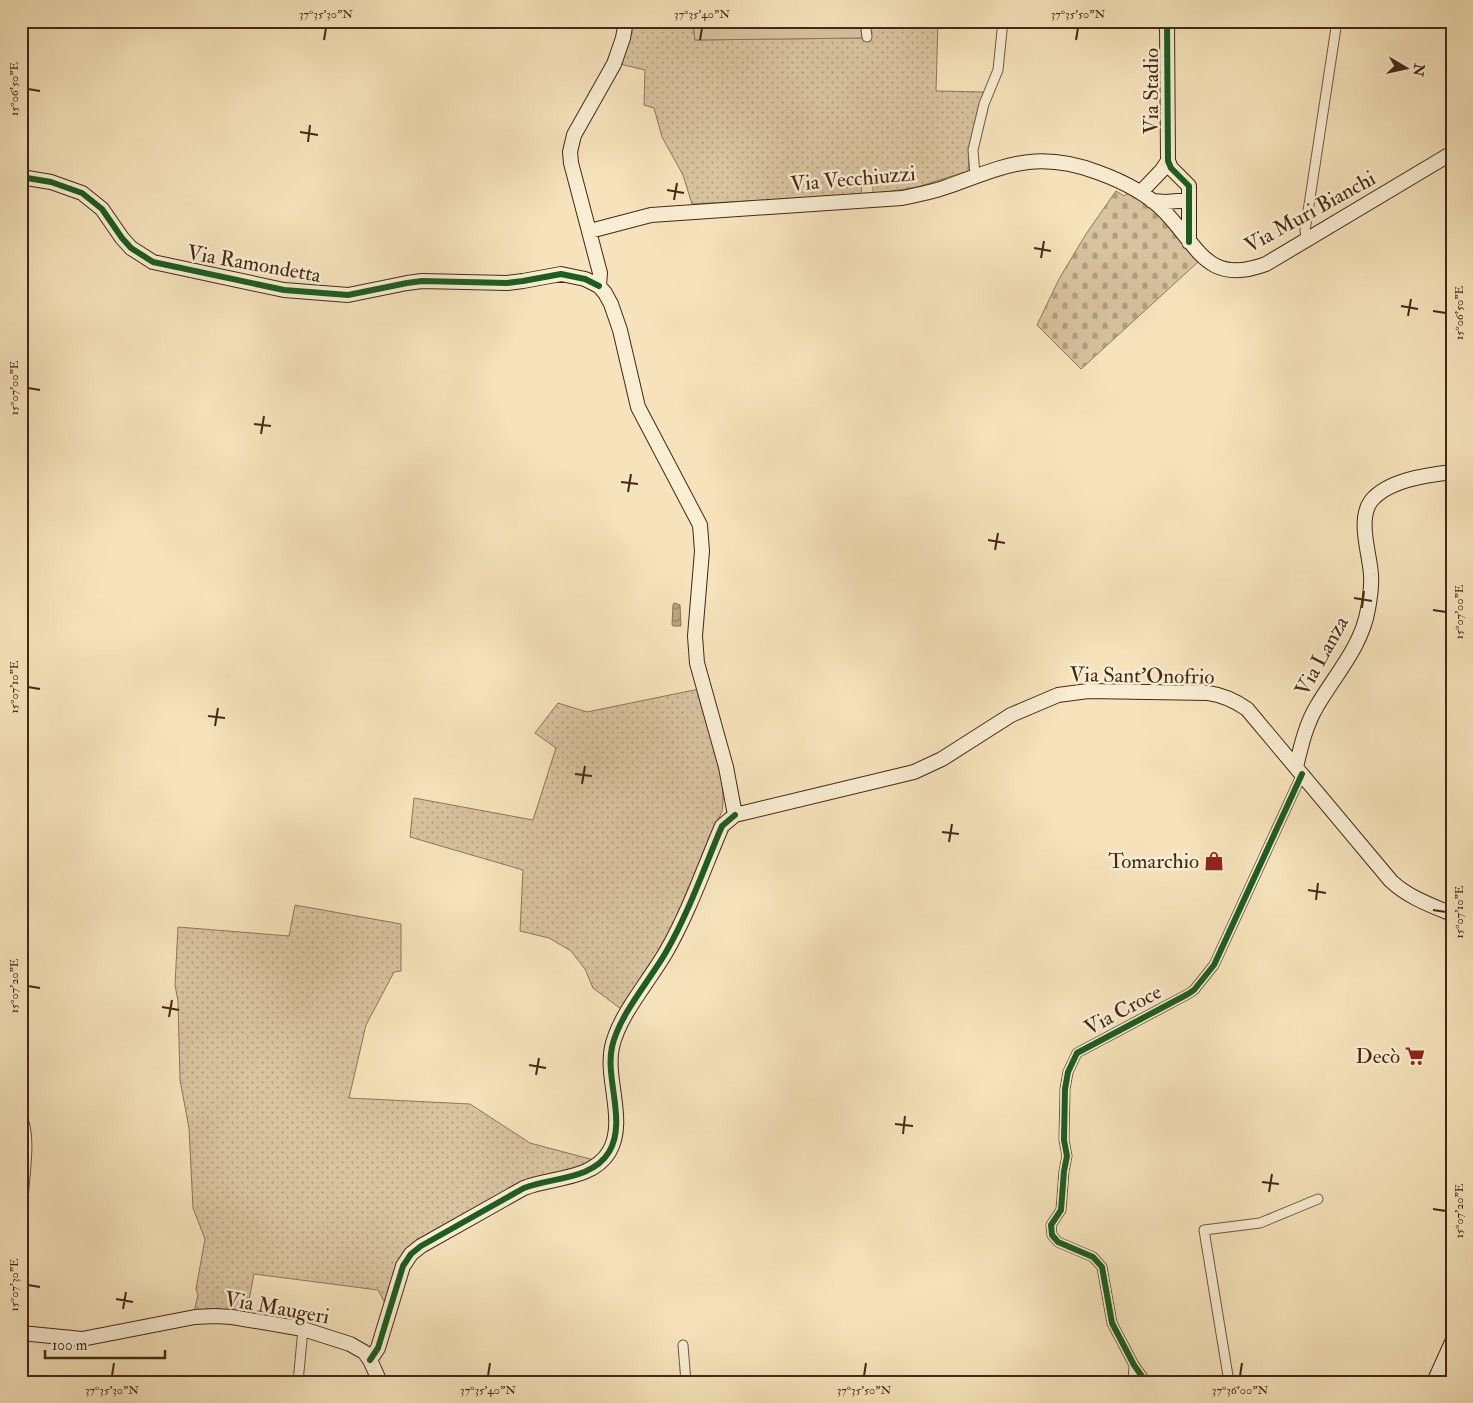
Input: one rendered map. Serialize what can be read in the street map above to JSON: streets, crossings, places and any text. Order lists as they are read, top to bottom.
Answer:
{
  "streets": {
    "main road": [
      "Via Stadio",
      "Via Vecchiuzzi",
      "Via Muri Bianchi",
      "Via Ramondetta",
      "Via Lanza",
      "Via Sant'Onofrio",
      "Via Maugeri"
    ],
    "street": ["Via Croce"]
  },
  "crossings": [
    ["Via Vecchiuzzi", "Via Muri Bianchi"],
    ["Via Lanza", "Via Sant'Onofrio"],
    ["Via Lanza", "Via Croce"],
    ["Via Sant'Onofrio", "Via Croce"]
  ],
  "places": {
    "shop": ["Tomarchio"],
    "supermarket": ["Decò"]
  },
  "scale_bar": "100 m",
  "north": "right",
  "coordinates": [
    "37°35'30\"N",
    "37°35'40\"N",
    "37°35'50\"N",
    "15°06'50\"E",
    "15°07'00\"E",
    "15°07'10\"E",
    "15°07'20\"E",
    "15°07'30\"E",
    "37°36'00\"N"
  ]
}
